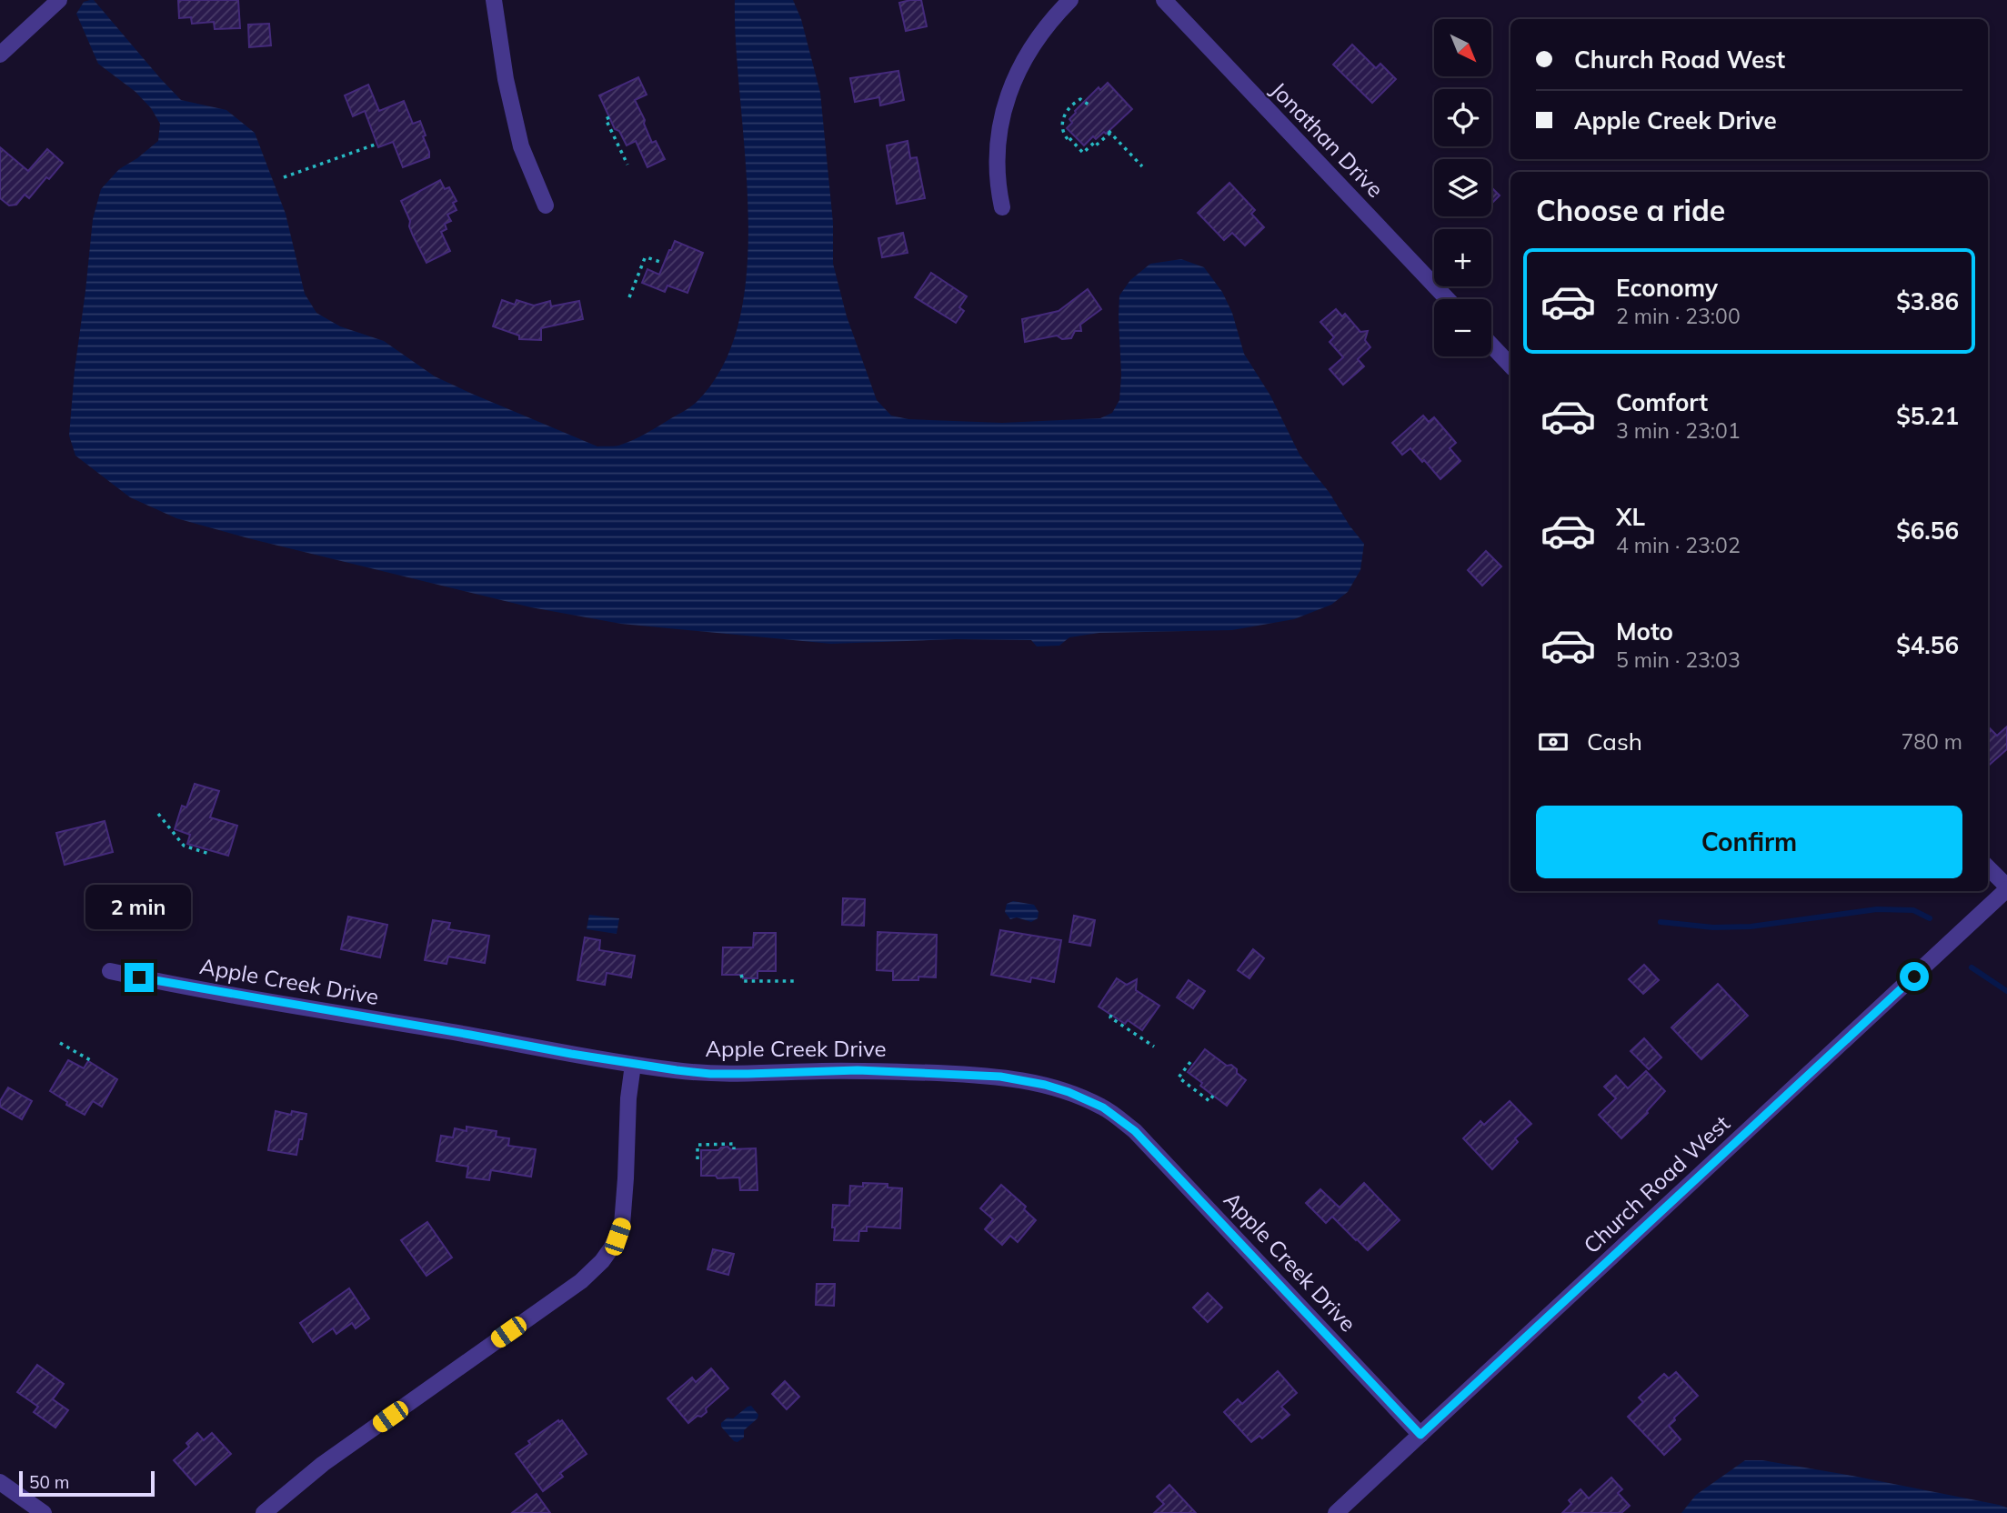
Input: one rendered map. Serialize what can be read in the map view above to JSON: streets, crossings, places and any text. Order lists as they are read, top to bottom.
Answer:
{
  "streets": {
    "street": ["Jonathan Drive", "Apple Creek Drive", "Church Road West"]
  },
  "crossings": [
    ["Apple Creek Drive", "Church Road West"]
  ],
  "scale_bar": "50 m",
  "north": "bottom right",
  "page": {
    "map_buttons": ["+", "−"],
    "banner": ["Church Road West", "Apple Creek Drive"],
    "heading": "Choose a ride",
    "list": [
      {
        "name": "Economy",
        "note": "2 min · 23:00",
        "value": "$3.86"
      },
      {
        "name": "Comfort",
        "note": "3 min · 23:01",
        "value": "$5.21"
      },
      {
        "name": "XL",
        "note": "4 min · 23:02",
        "value": "$6.56"
      },
      {
        "name": "Moto",
        "note": "5 min · 23:03",
        "value": "$4.56"
      }
    ],
    "pay": ["Cash", "780 m"],
    "buttons": "Confirm",
    "bubble": "2 min",
    "scale": "50 m"
  }
}
